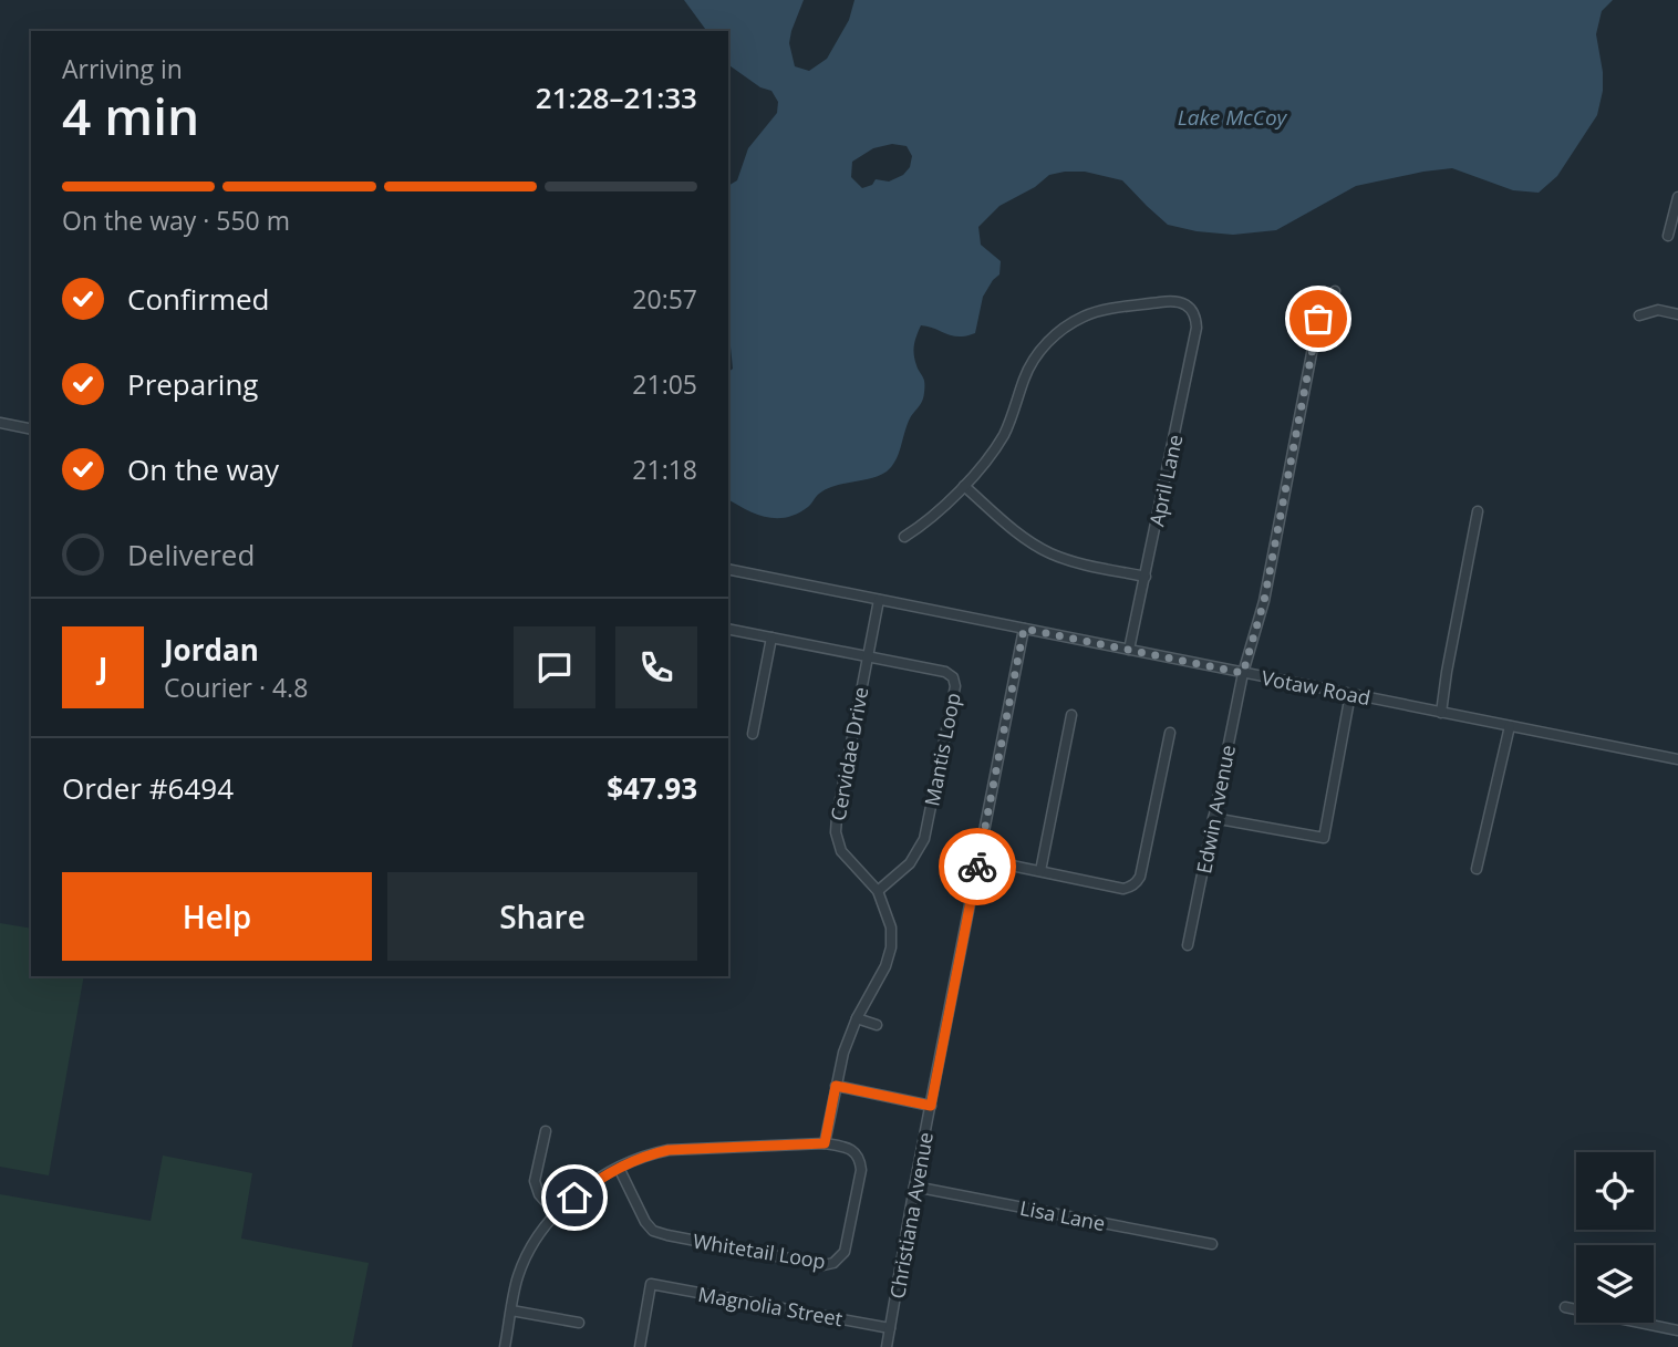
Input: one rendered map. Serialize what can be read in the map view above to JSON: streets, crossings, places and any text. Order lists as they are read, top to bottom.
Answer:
{
  "streets": {
    "street": [
      "April Lane",
      "Votaw Road",
      "Mantis Loop",
      "Cervidae Drive",
      "Edwin Avenue",
      "Christiana Avenue",
      "Lisa Lane",
      "Whitetail Loop",
      "Magnolia Street"
    ]
  },
  "crossings": [
    ["April Lane", "Votaw Road"],
    ["Votaw Road", "Cervidae Drive"],
    ["Votaw Road", "Edwin Avenue"],
    ["Votaw Road", "Christiana Avenue"],
    ["Mantis Loop", "Cervidae Drive"],
    ["Cervidae Drive", "Whitetail Loop"],
    ["Christiana Avenue", "Lisa Lane"],
    ["Christiana Avenue", "Magnolia Street"]
  ],
  "water": ["Lake McCoy"],
  "page": {
    "heading": ["4 min", "Arriving in", "21:28–21:33"],
    "panel": [
      "Jordan",
      "Courier · 4.8",
      "Order #6494",
      "$47.93"
    ],
    "bar": "On the way · 550 m",
    "list": [
      ["Confirmed", "20:57"],
      ["Preparing", "21:05"],
      ["On the way", "21:18"],
      "Delivered"
    ],
    "round": "J",
    "buttons": ["Help", "Share"]
  }
}
